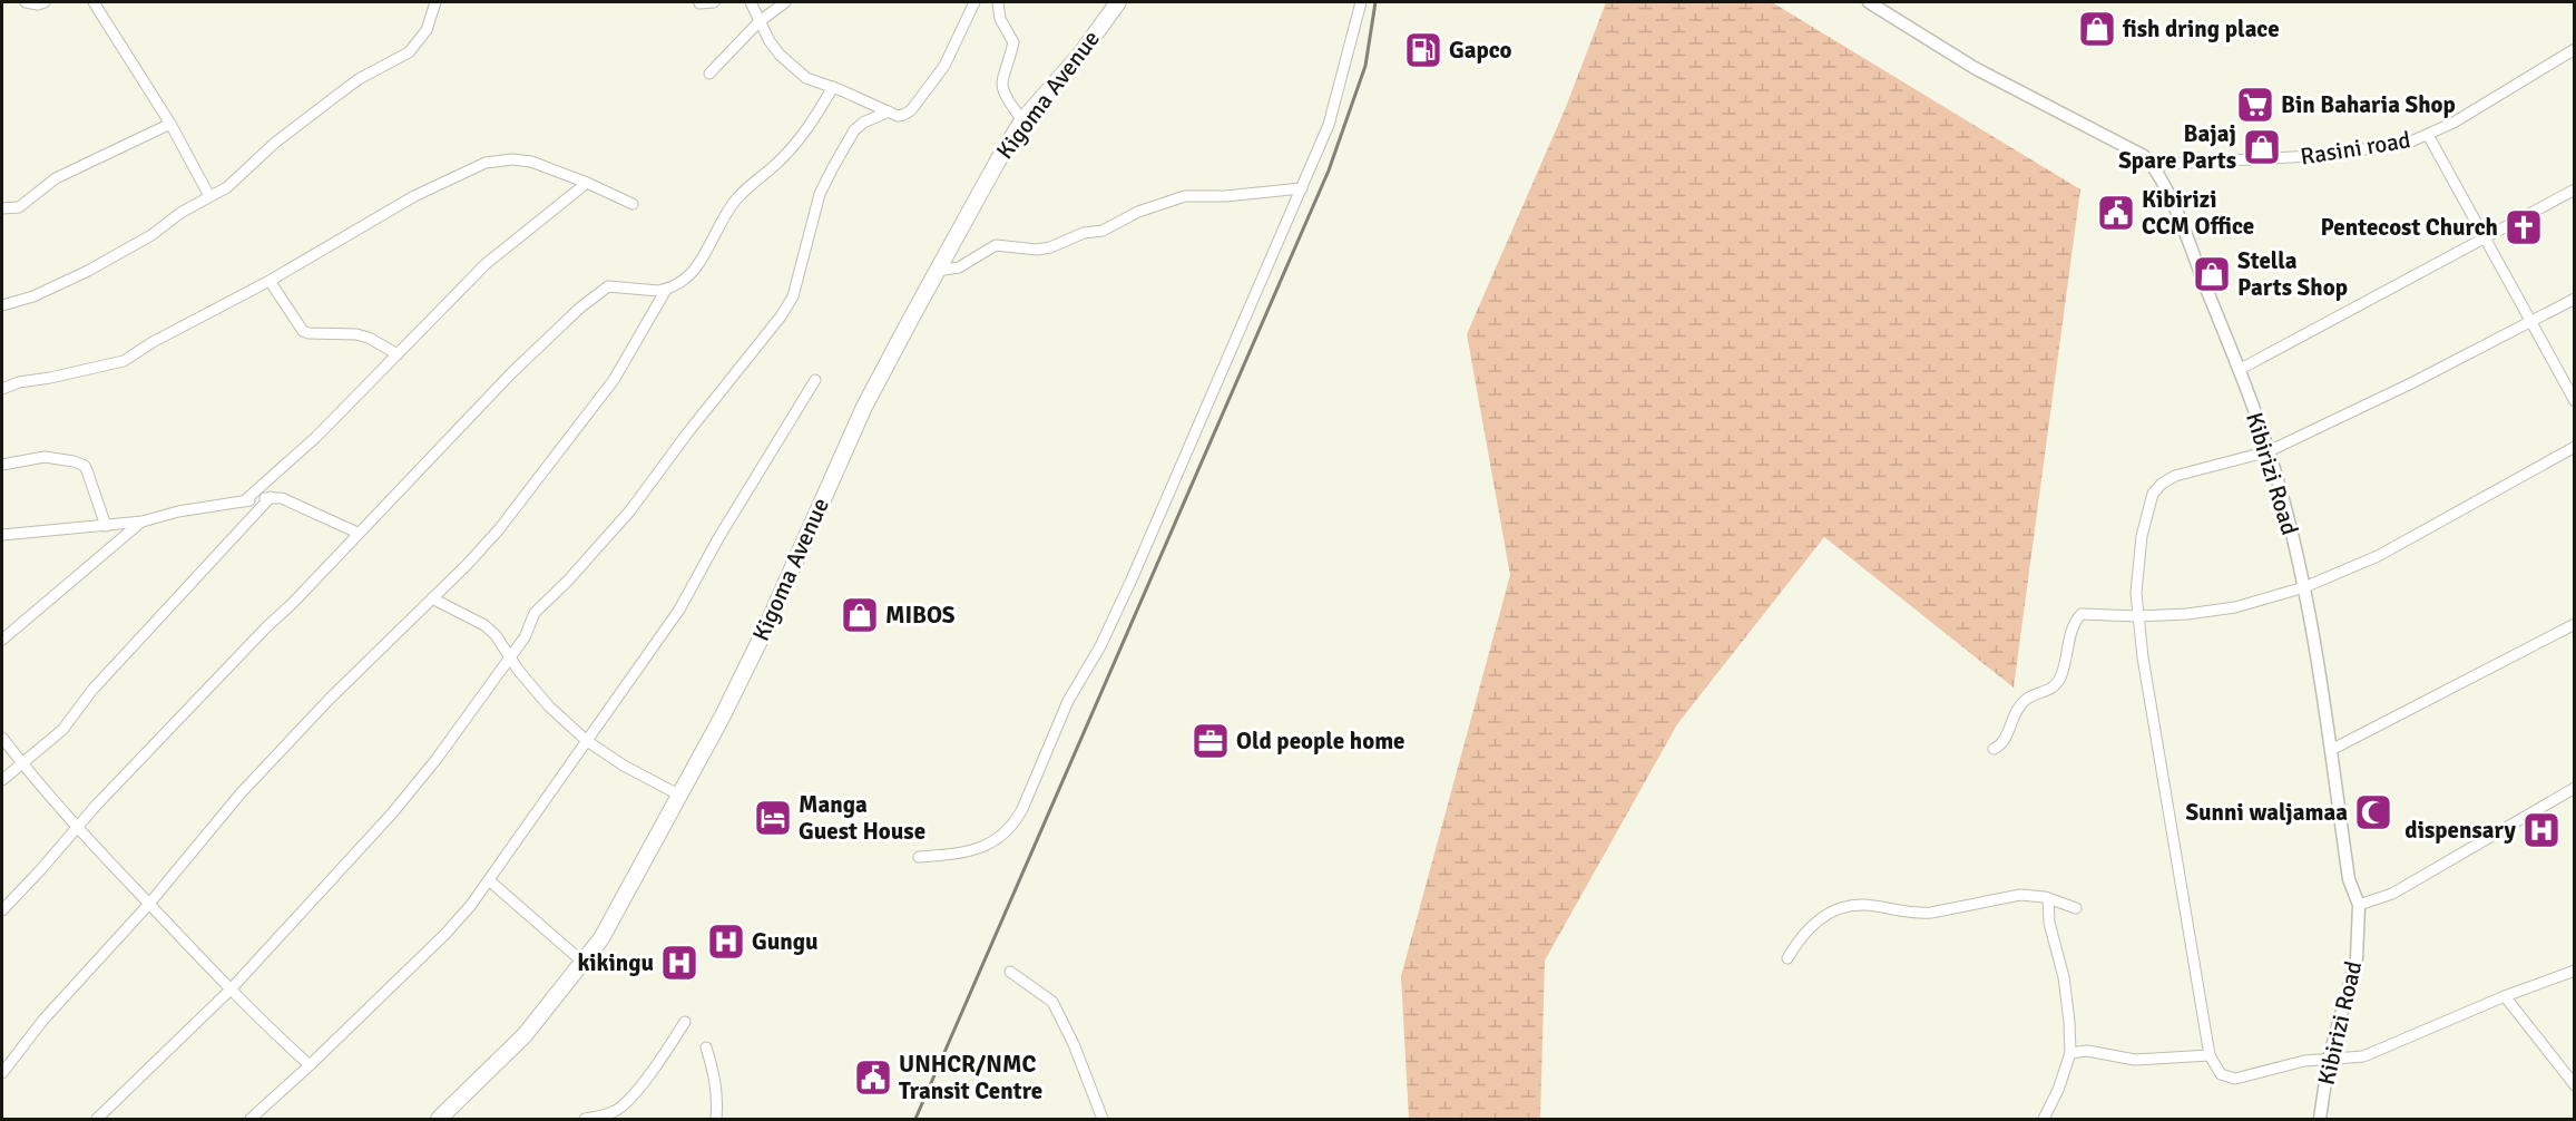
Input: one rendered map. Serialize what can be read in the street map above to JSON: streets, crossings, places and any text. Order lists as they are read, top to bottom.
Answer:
{
  "streets": {
    "main road": ["Kigoma Avenue"],
    "street": ["Rasini road", "Kibirizi Road"]
  },
  "crossings": [
    ["Rasini road", "Kibirizi Road"]
  ],
  "places": {
    "shop": [
      "fish dring place",
      "Bajaj Spare Parts",
      "Stella Parts Shop",
      "MIBOS"
    ],
    "fuel station": ["Gapco"],
    "supermarket": ["Bin Baharia Shop"],
    "public building": ["Kibirizi CCM Office", "UNHCR/NMC Transit Centre"],
    "church": ["Pentecost Church"],
    "office": ["Old people home"],
    "mosque": ["Sunni waljamaa"],
    "hotel": ["Manga Guest House"],
    "hospital": ["dispensary", "Gungu", "kikingu"]
  }
}
